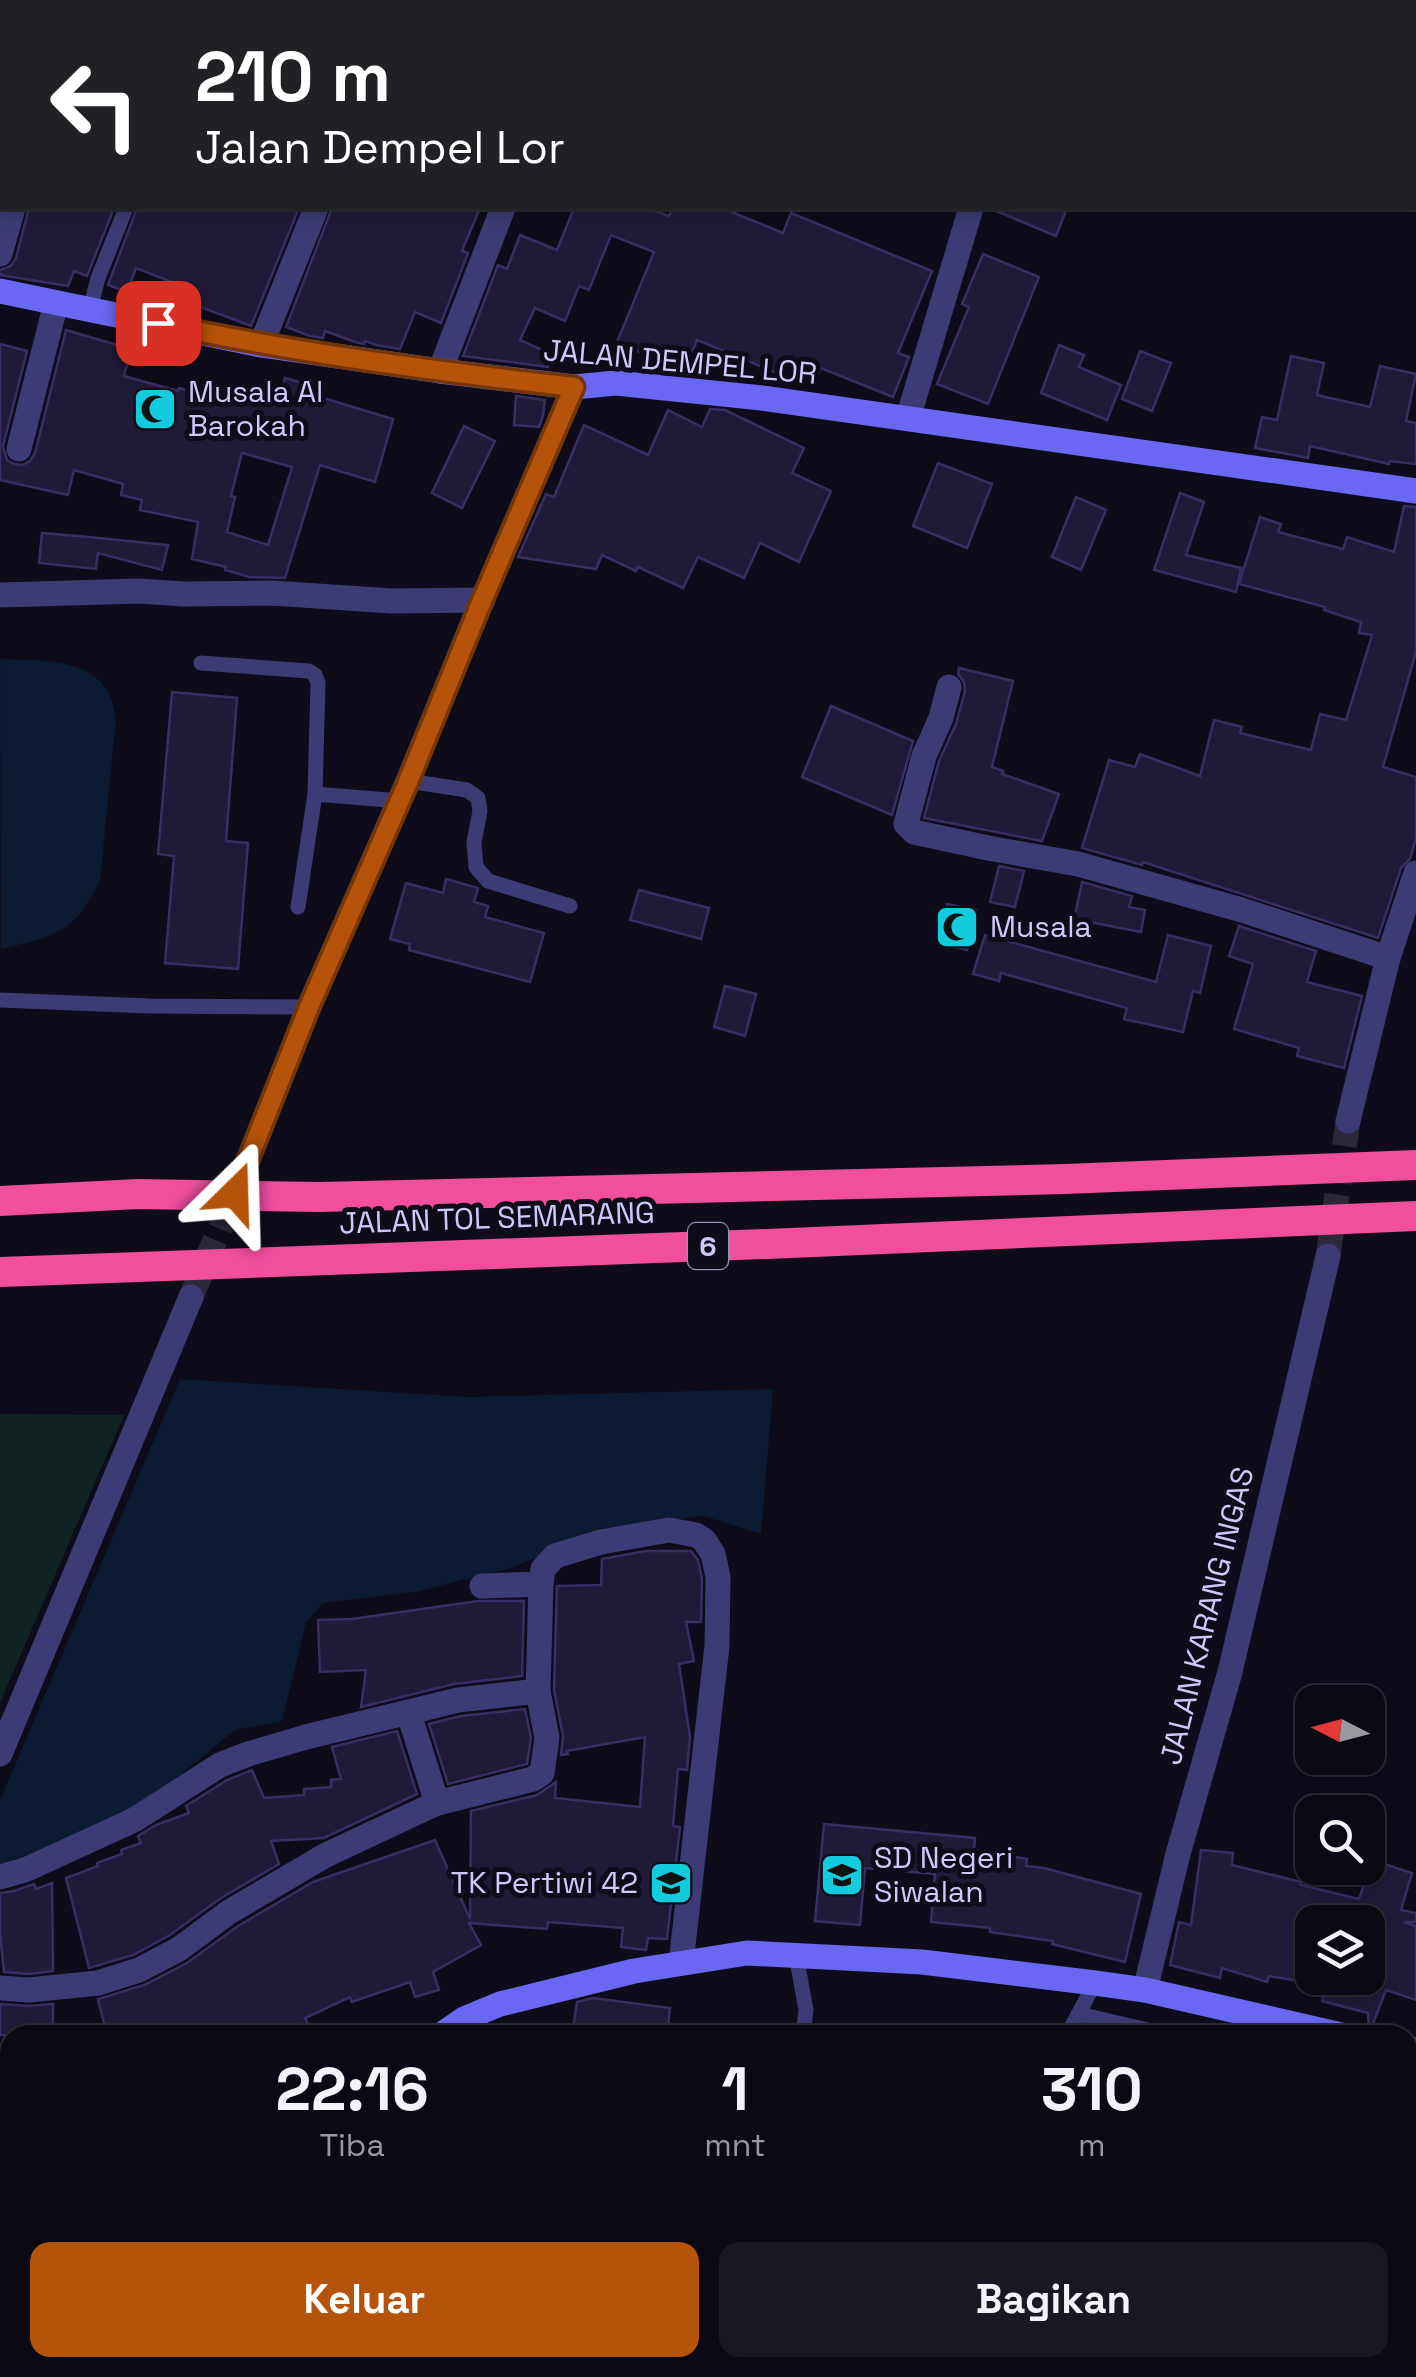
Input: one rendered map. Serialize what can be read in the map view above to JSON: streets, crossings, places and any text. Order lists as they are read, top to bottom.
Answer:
{
  "streets": {
    "highway": ["JALAN TOL SEMARANG", "6"],
    "street": ["JALAN DEMPEL LOR", "JALAN KARANG INGAS"]
  },
  "places": {
    "mosque": ["Musala Al Barokah", "Musala"],
    "school or university": ["SD Negeri Siwalan", "TK Pertiwi 42"]
  },
  "north": "left",
  "page": {
    "turn": ["210 m", "Jalan Dempel Lor"],
    "eta": [
      "22:16",
      "Tiba",
      "1",
      "mnt",
      "310",
      "m"
    ],
    "buttons": ["Keluar", "Bagikan"]
  }
}
